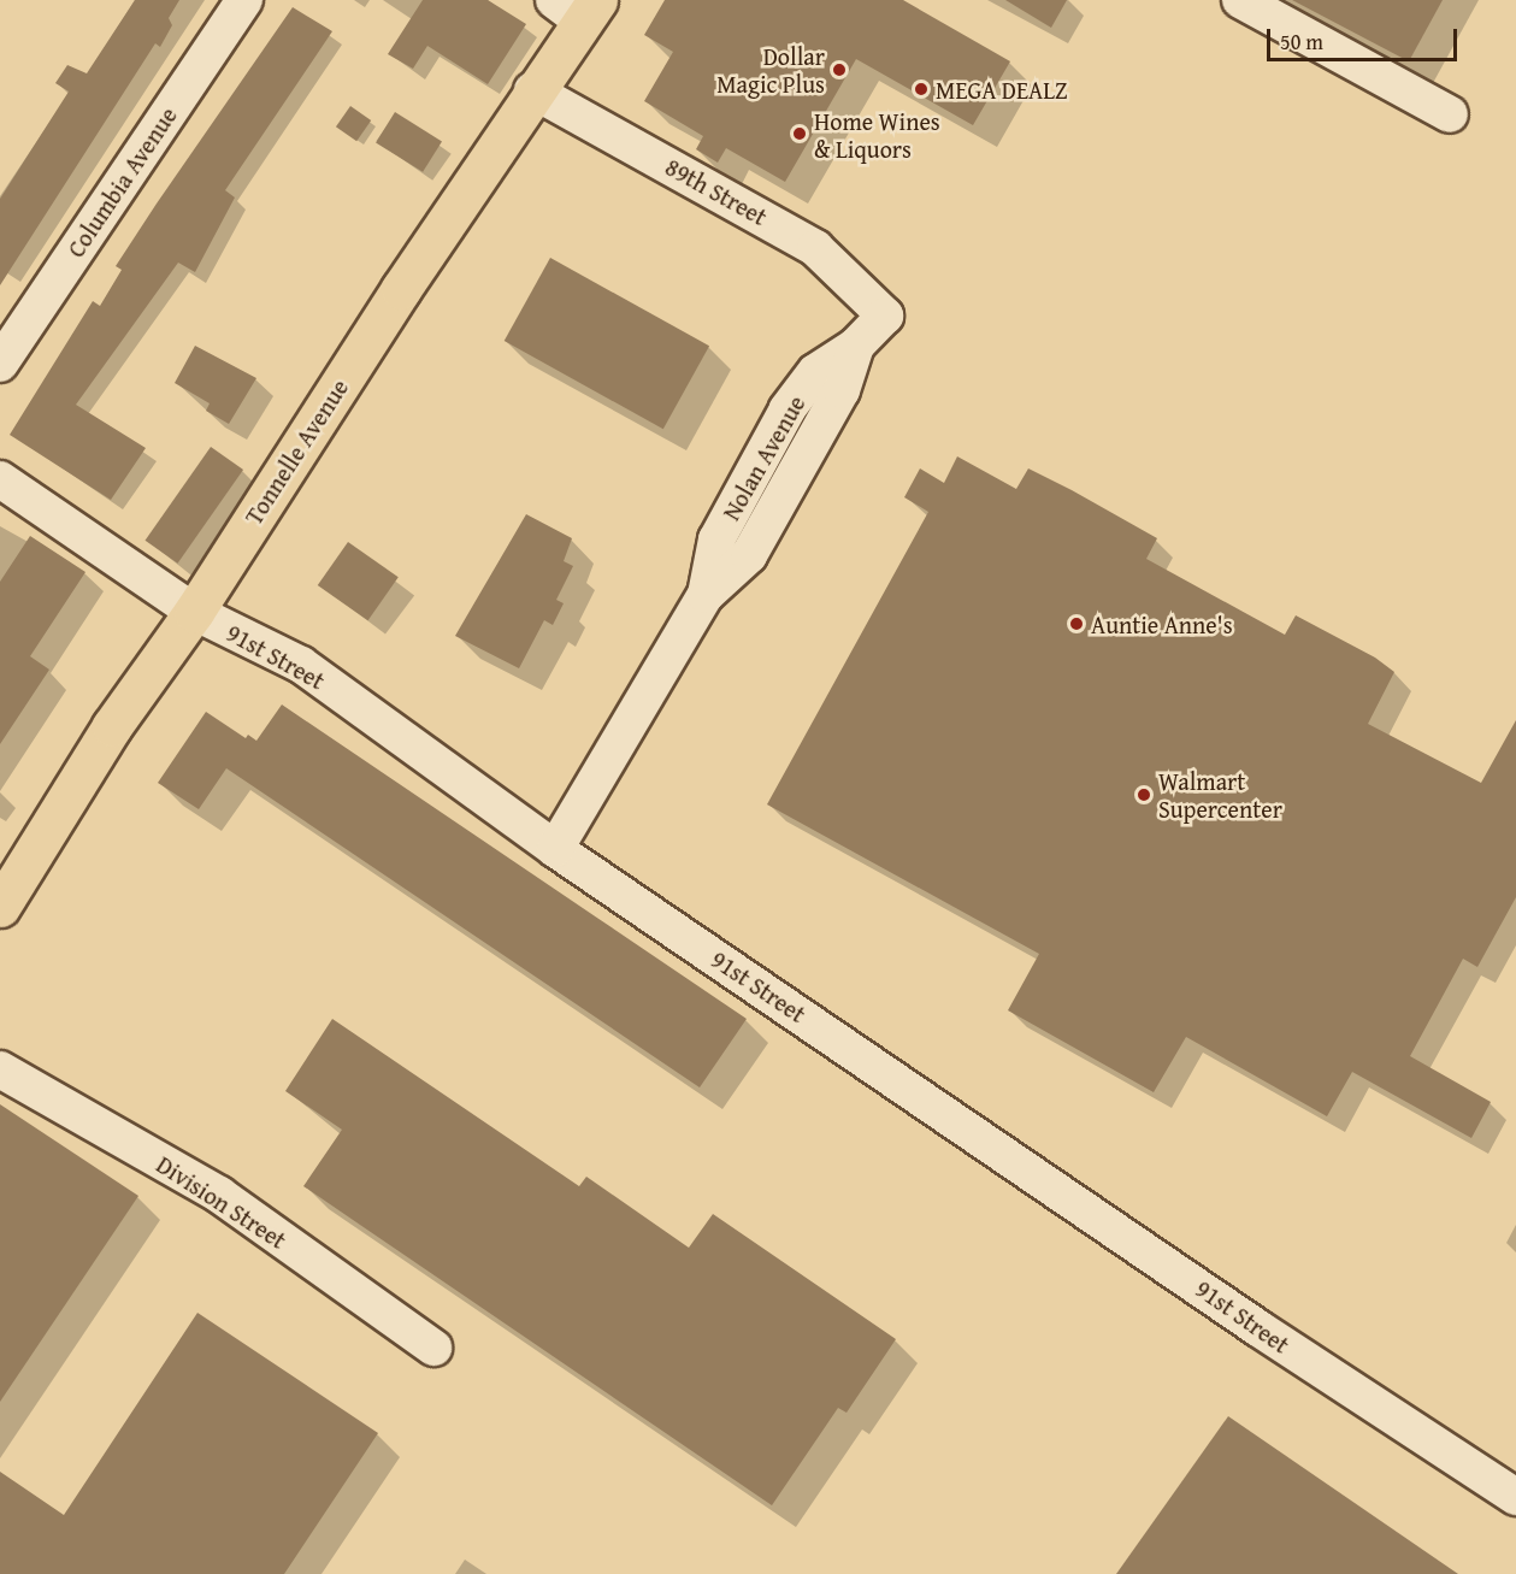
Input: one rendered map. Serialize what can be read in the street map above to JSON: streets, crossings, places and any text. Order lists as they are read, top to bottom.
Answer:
{
  "streets": {
    "main road": ["Tonnelle Avenue"],
    "street": [
      "Columbia Avenue",
      "89th Street",
      "Nolan Avenue",
      "91st Street",
      "Division Street"
    ]
  },
  "crossings": [
    ["89th Street", "Tonnelle Avenue"],
    ["89th Street", "Nolan Avenue"],
    ["Tonnelle Avenue", "91st Street"],
    ["Nolan Avenue", "91st Street"]
  ],
  "places": [
    "Dollar Magic Plus",
    "MEGA DEALZ",
    "Home Wines & Liquors",
    "Auntie Anne's",
    "Walmart Supercenter"
  ],
  "scale_bar": "50 m"
}
